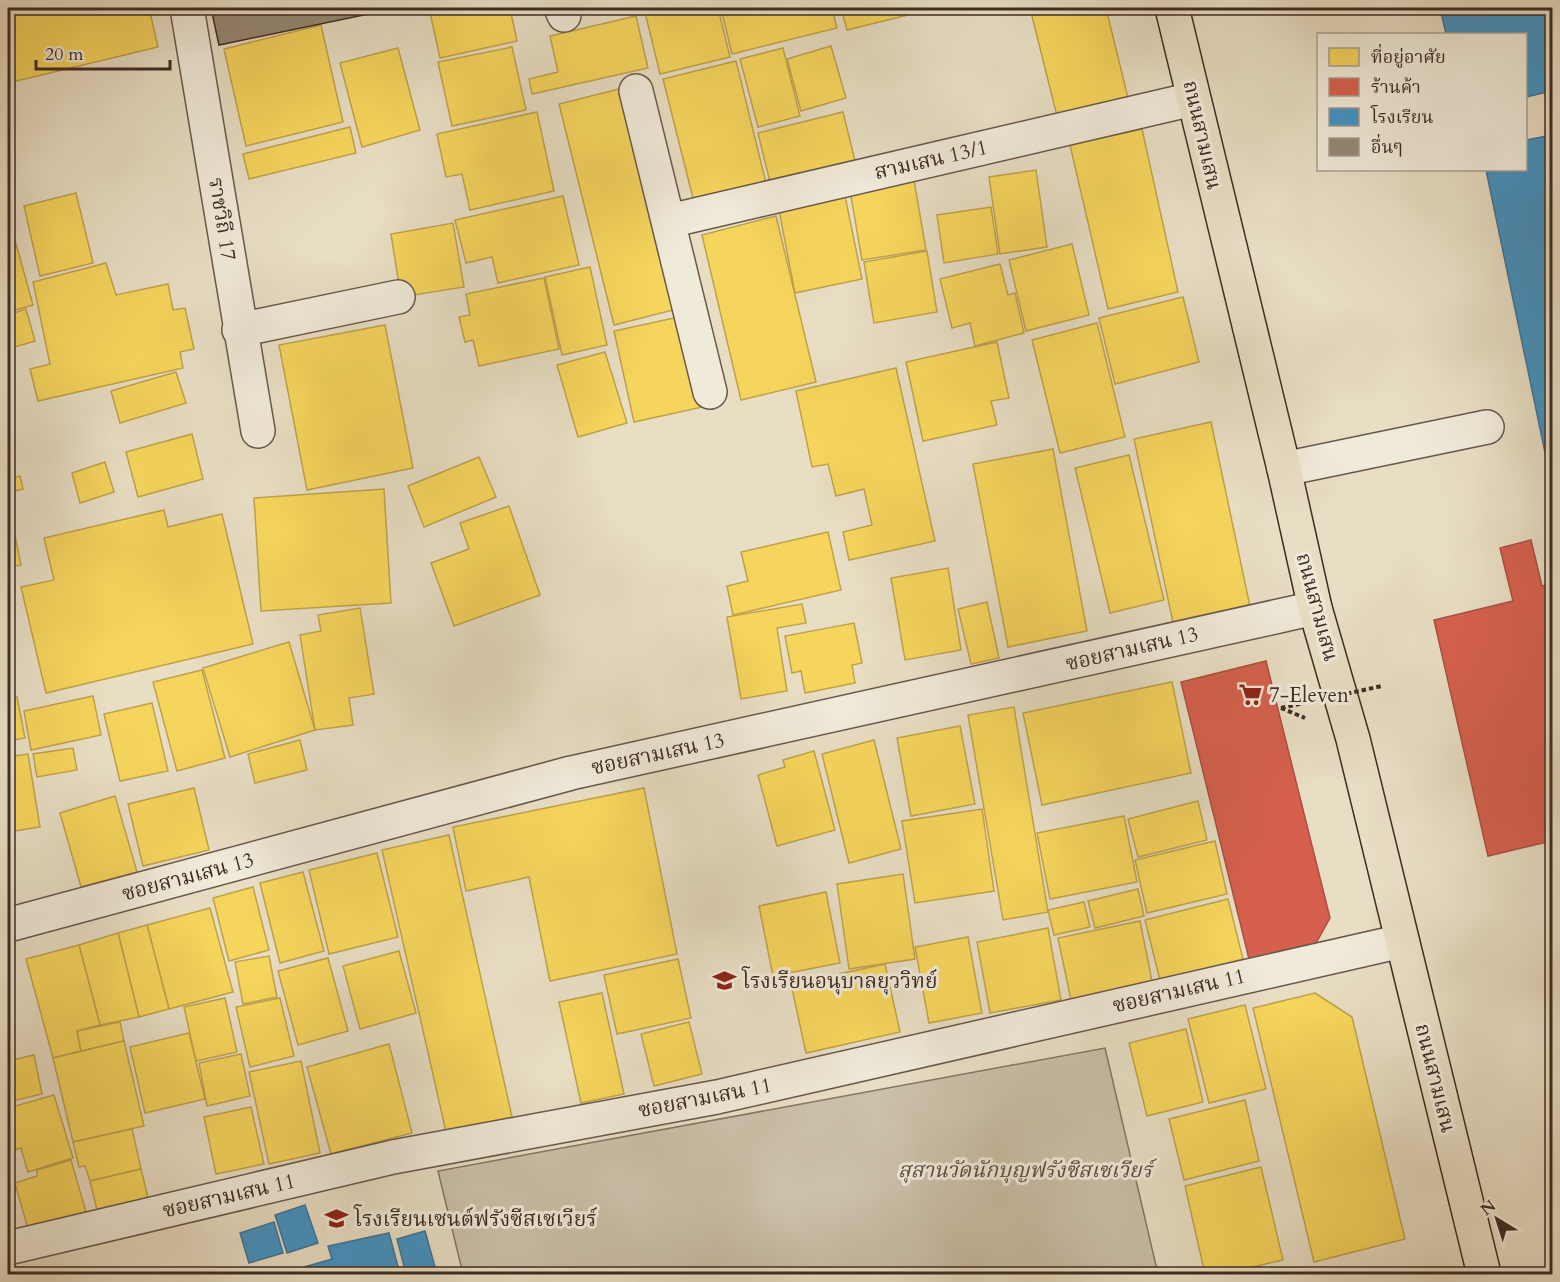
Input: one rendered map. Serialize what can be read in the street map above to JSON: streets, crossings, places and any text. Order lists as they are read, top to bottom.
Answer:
{
  "streets": {
    "main road": ["ถนนสามเสน"],
    "street": [
      "สามเสน 13/1",
      "ราชวิถี 17",
      "ซอยสามเสน 13",
      "ซอยสามเสน 11"
    ]
  },
  "crossings": [
    ["ถนนสามเสน", "สามเสน 13/1"],
    ["ถนนสามเสน", "ซอยสามเสน 13"],
    ["ถนนสามเสน", "ซอยสามเสน 11"]
  ],
  "parks": ["สุสานวัดนักบุญฟรังซิสเซเวียร์"],
  "places": {
    "supermarket": ["7-Eleven"],
    "school or university": ["โรงเรียนอนุบาลยุววิทย์", "โรงเรียนเซนต์ฟรังซีสเซเวียร์"]
  },
  "legend": [
    "ที่อยู่อาศัย",
    "ร้านค้า",
    "โรงเรียน",
    "อื่นๆ"
  ],
  "scale_bar": "20 m",
  "north": "top left"
}
